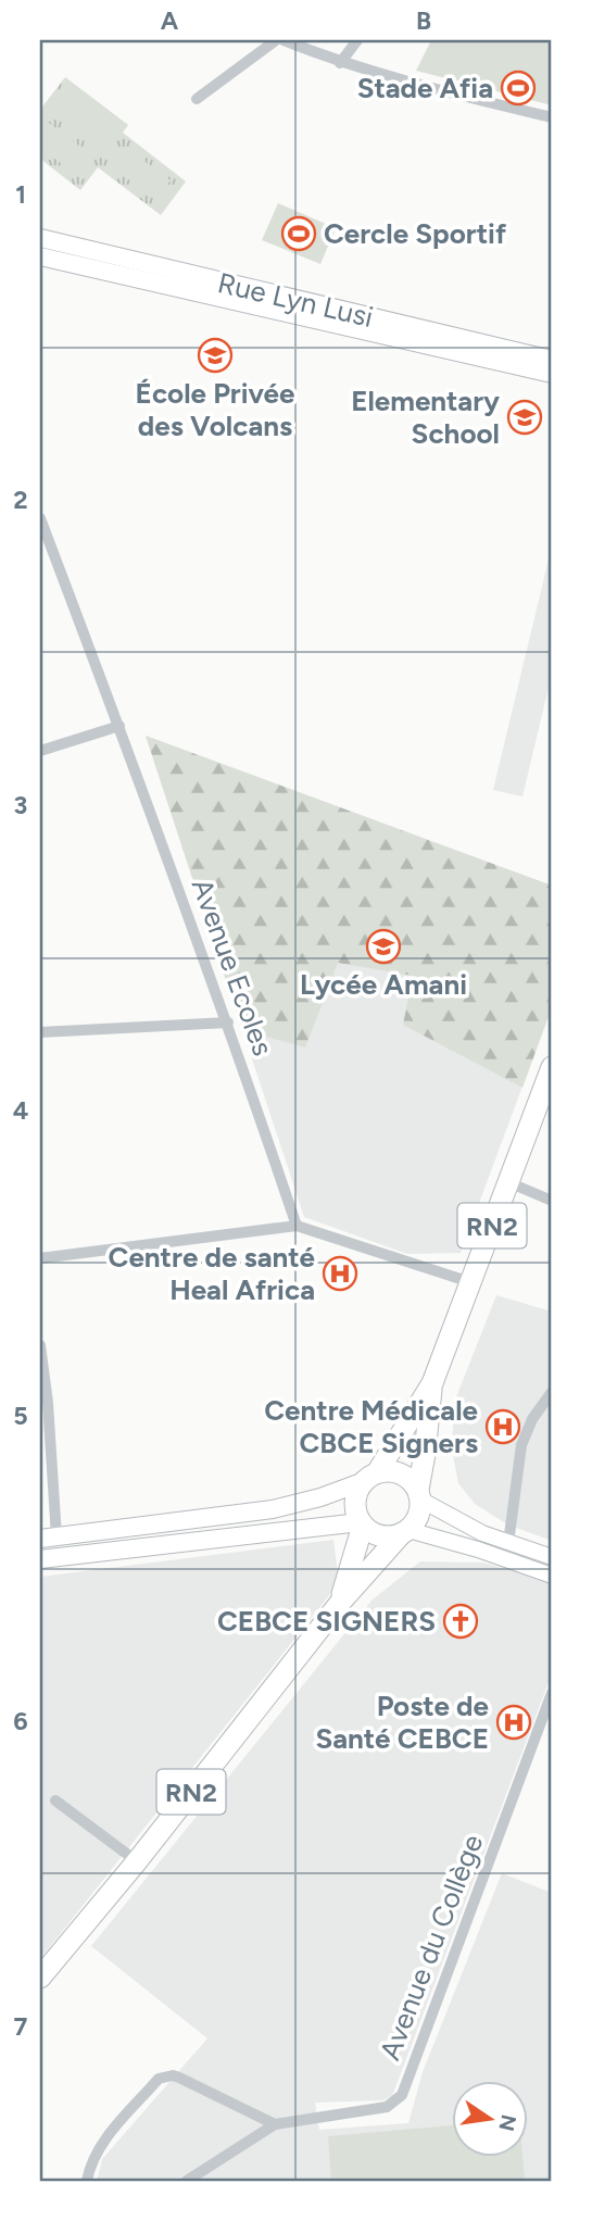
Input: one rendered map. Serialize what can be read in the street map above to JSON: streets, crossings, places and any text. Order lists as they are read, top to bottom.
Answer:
{
  "streets": {
    "highway": ["RN2"],
    "main road": ["Rue Lyn Lusi"],
    "street": ["Avenue Ecoles", "Avenue du Collège"]
  },
  "places": {
    "sports": ["Stade Afia", "Cercle Sportif"],
    "school or university": ["École Privée des Volcans", "Elementary School", "Lycée Amani"],
    "hospital": ["Centre de santé Heal Africa", "Centre Médicale CBCE Signers", "Poste de Santé CEBCE"],
    "church": ["CEBCE SIGNERS"]
  },
  "north": "right",
  "grid": {
    "columns": ["A", "B"],
    "rows": [
      "1",
      "2",
      "3",
      "4",
      "5",
      "6",
      "7"
    ]
  }
}
